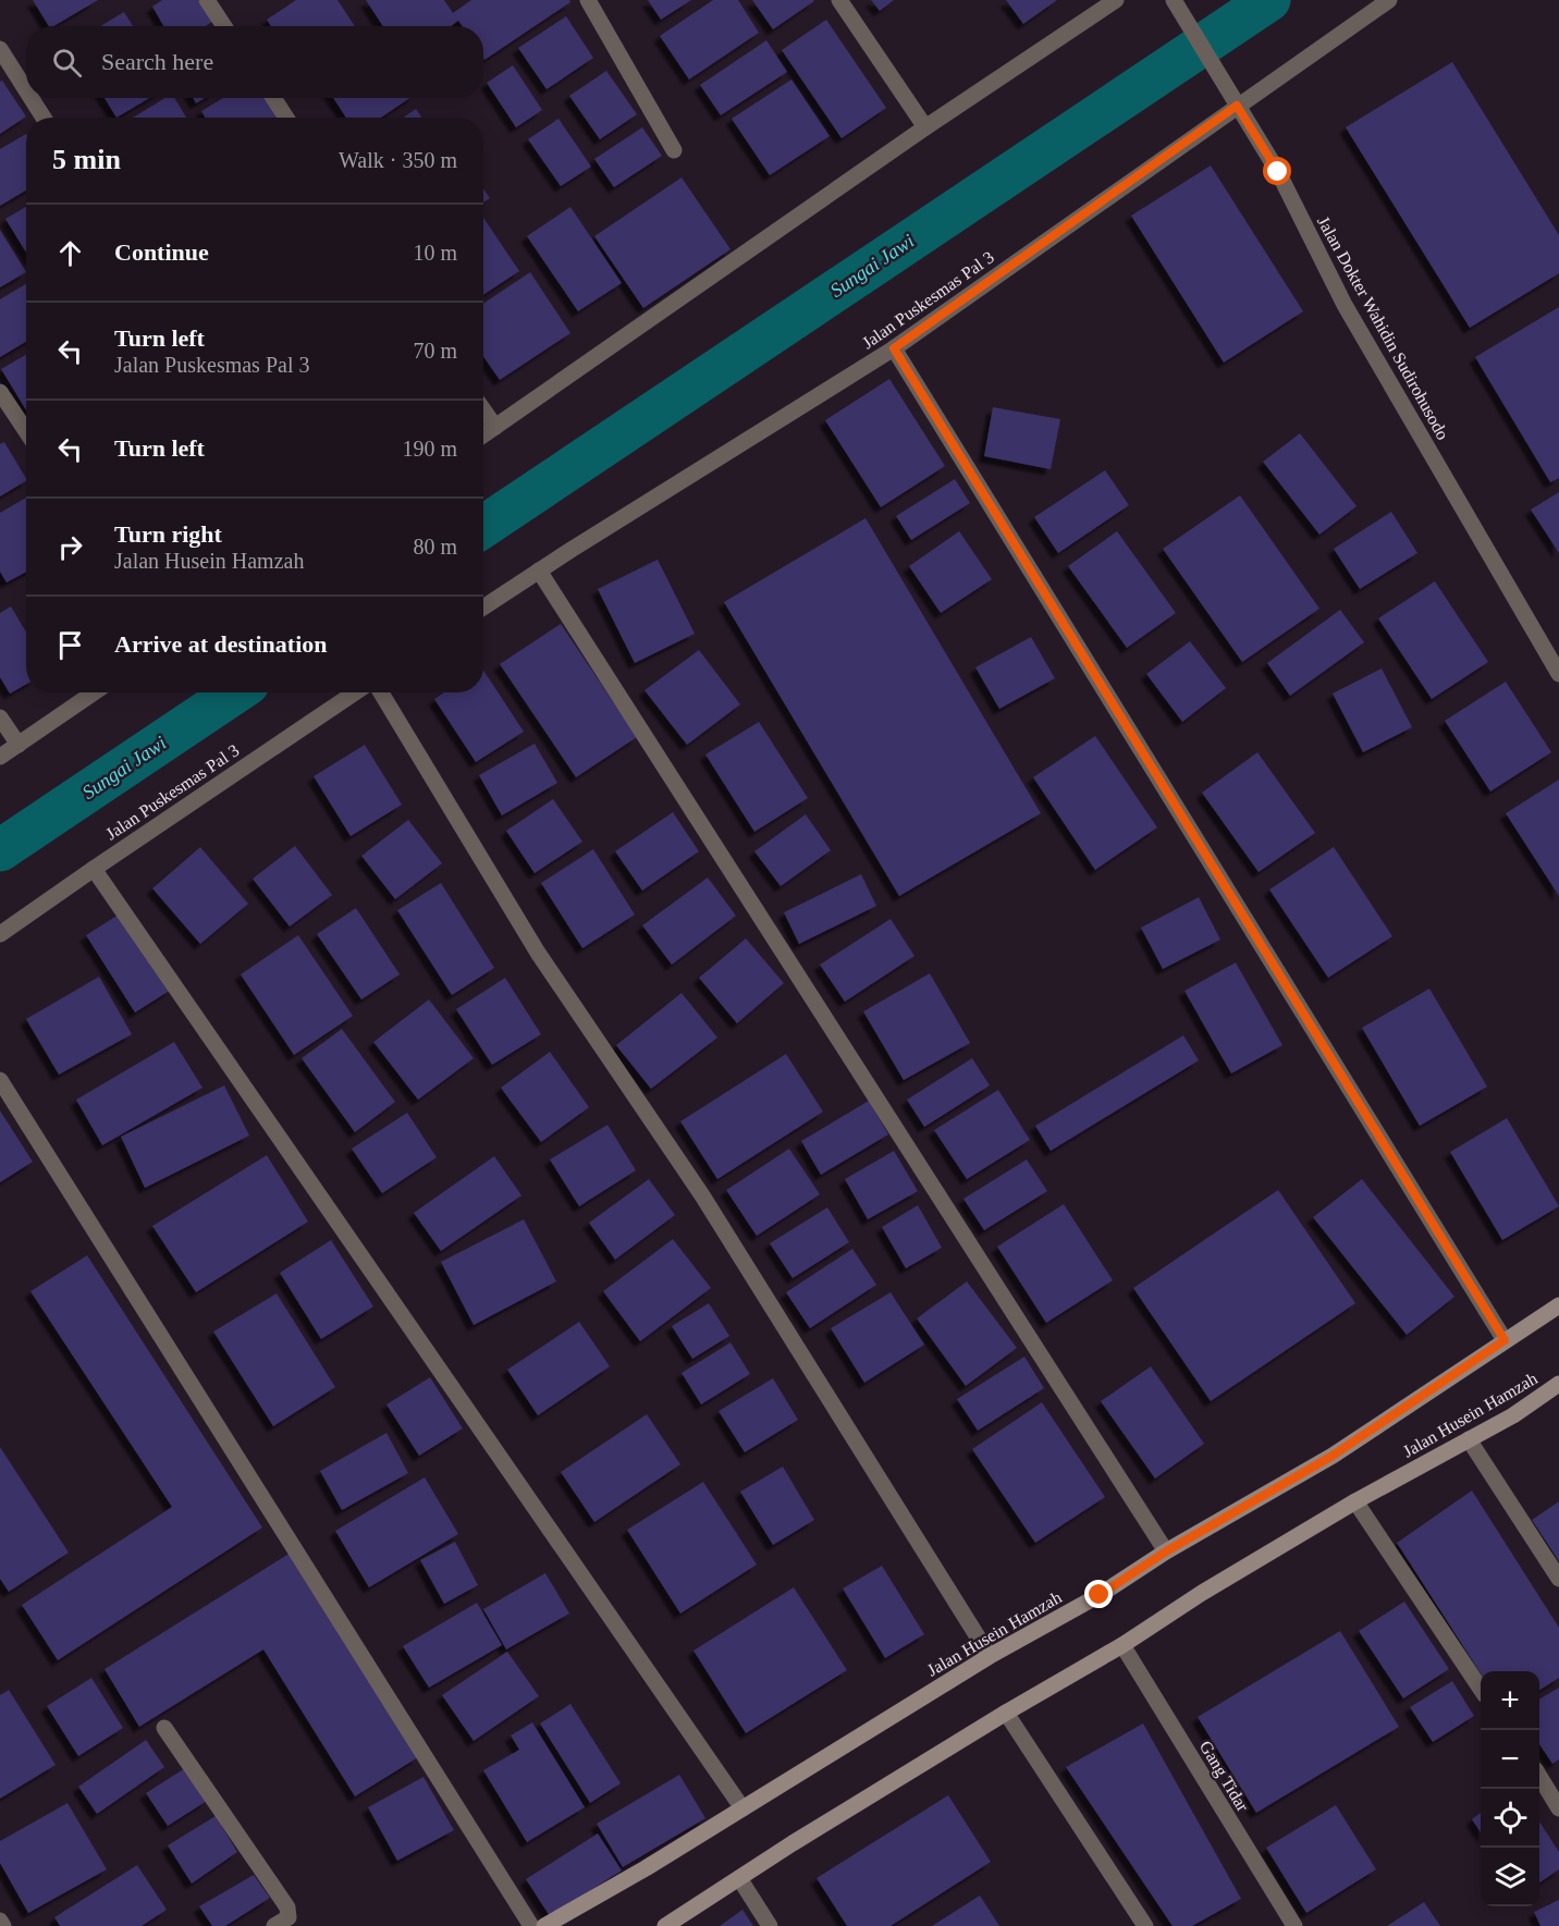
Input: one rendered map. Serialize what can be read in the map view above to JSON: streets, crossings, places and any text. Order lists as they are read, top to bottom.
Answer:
{
  "streets": {
    "street": [
      "Jalan Puskesmas Pal 3",
      "Jalan Dokter Wahidin Sudirohusodo",
      "Jalan Husein Hamzah",
      "Gang Tidar"
    ]
  },
  "crossings": [
    ["Jalan Puskesmas Pal 3", "Jalan Dokter Wahidin Sudirohusodo"],
    ["Jalan Husein Hamzah", "Gang Tidar"]
  ],
  "water": ["Sungai Jawi"],
  "page": {
    "search": "Search here",
    "heading": ["5 min", "Walk · 350 m"],
    "list": [
      ["Continue", "10 m"],
      ["Turn left", "Jalan Puskesmas Pal 3", "70 m"],
      ["Turn left", "190 m"],
      ["Turn right", "Jalan Husein Hamzah", "80 m"],
      "Arrive at destination"
    ],
    "map_buttons": ["+", "−"]
  }
}
